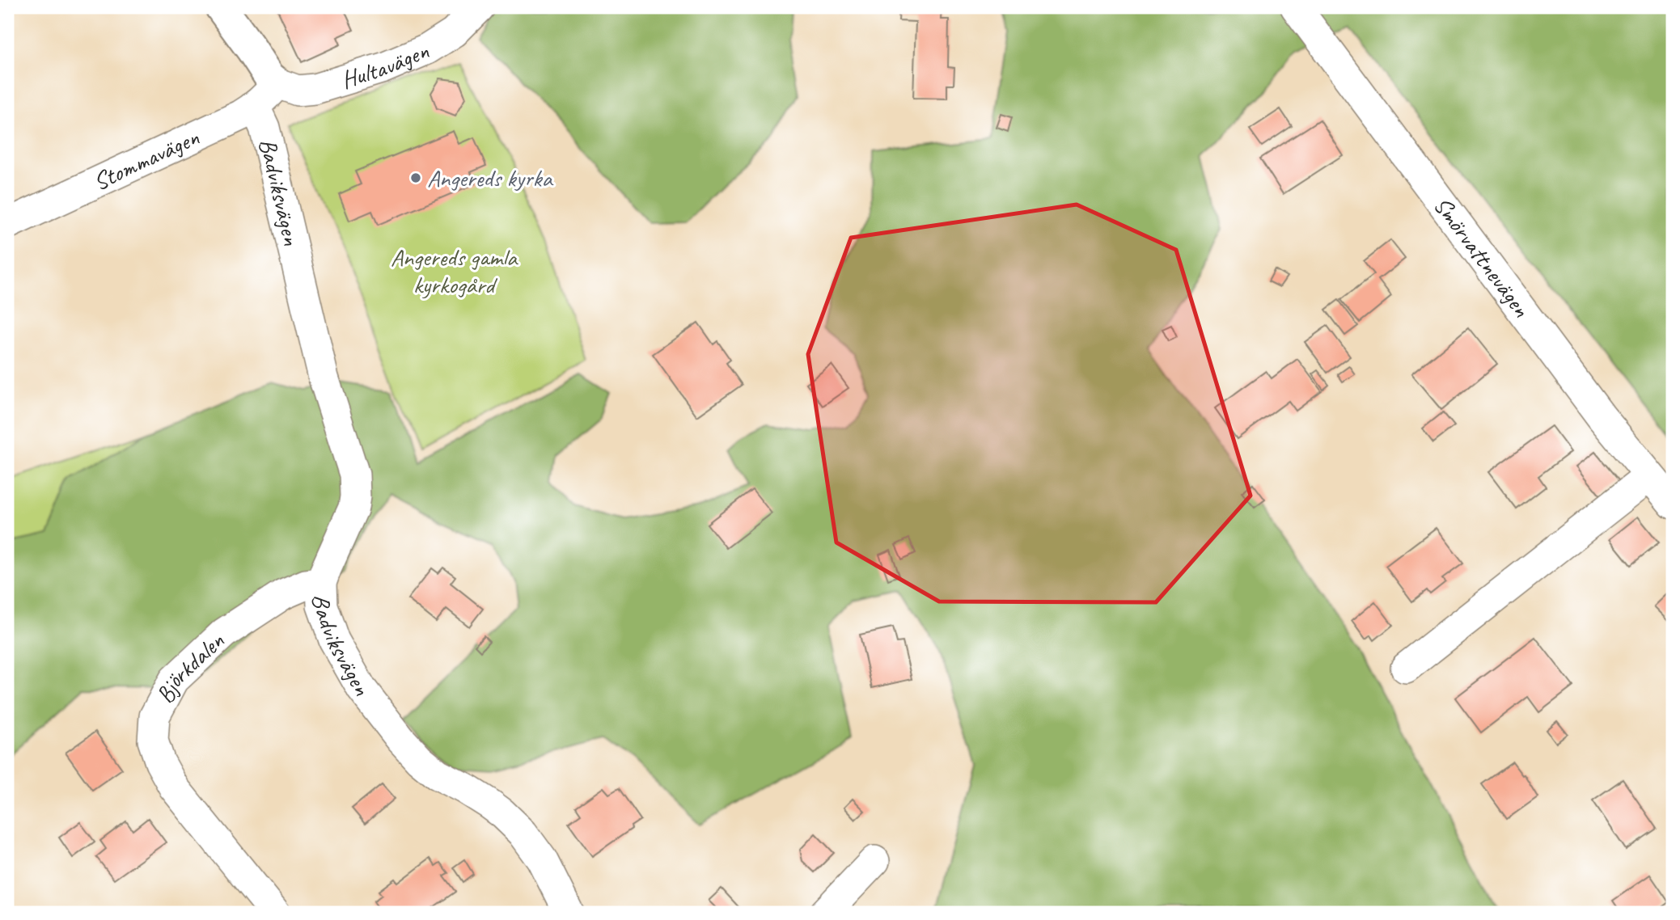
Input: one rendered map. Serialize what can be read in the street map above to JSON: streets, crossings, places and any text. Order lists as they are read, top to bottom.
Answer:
{
  "streets": {
    "street": [
      "Hultavägen",
      "Stommavägen",
      "Badviksvägen",
      "Smörvattnevägen",
      "Björkdalen"
    ]
  },
  "crossings": [
    ["Hultavägen", "Stommavägen"],
    ["Stommavägen", "Badviksvägen"],
    ["Badviksvägen", "Björkdalen"]
  ],
  "parks": ["Angereds gamla kyrkogård"],
  "places": ["Angereds kyrka"]
}
